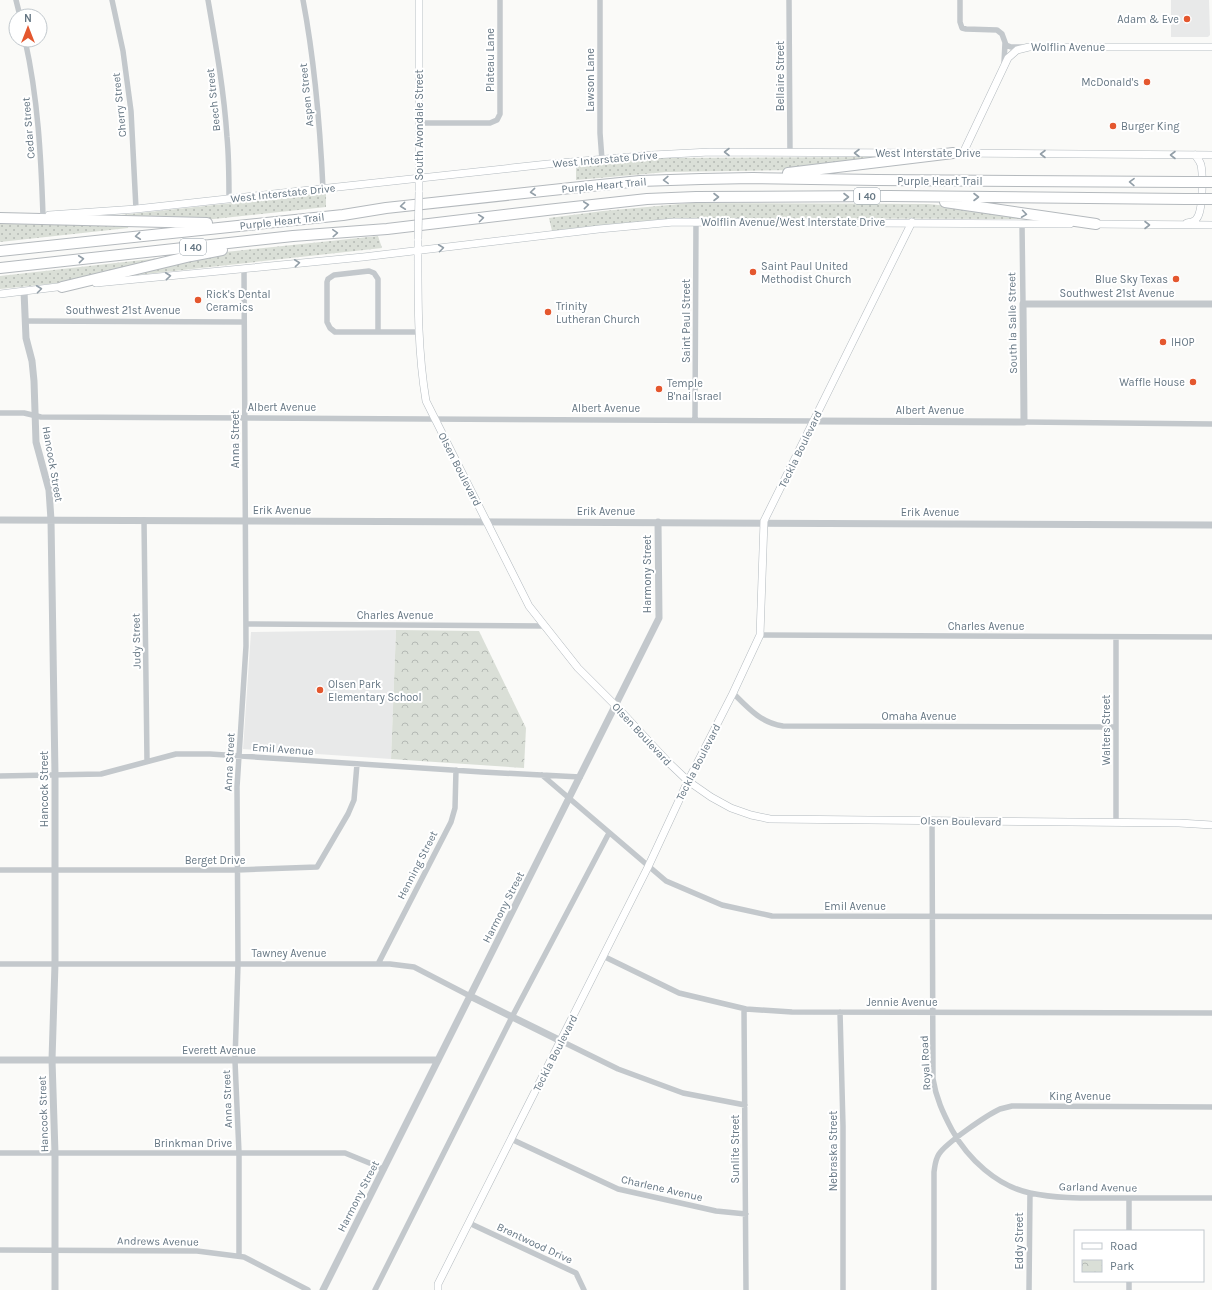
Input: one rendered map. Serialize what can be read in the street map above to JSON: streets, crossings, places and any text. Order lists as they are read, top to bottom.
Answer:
{
  "streets": {
    "highway": ["Purple Heart Trail", "I 40"],
    "main road": [
      "Wolflin Avenue",
      "South Avondale Street",
      "West Interstate Drive",
      "Wolflin Avenue/West Interstate Drive",
      "Teckla Boulevard",
      "Olsen Boulevard"
    ],
    "street": [
      "Plateau Lane",
      "Bellaire Street",
      "Lawson Lane",
      "Aspen Street",
      "Beech Street",
      "Cherry Street",
      "Cedar Street",
      "Southwest 21st Avenue",
      "Saint Paul Street",
      "South la Salle Street",
      "Albert Avenue",
      "Anna Street",
      "Hancock Street",
      "Erik Avenue",
      "Harmony Street",
      "Charles Avenue",
      "Judy Street",
      "Omaha Avenue",
      "Walters Street",
      "Emil Avenue",
      "Berget Drive",
      "Henning Street",
      "Tawney Avenue",
      "Jennie Avenue",
      "Everett Avenue",
      "Royal Road",
      "King Avenue",
      "Brinkman Drive",
      "Sunlite Street",
      "Nebraska Street",
      "Garland Avenue",
      "Charlene Avenue",
      "Andrews Avenue",
      "Eddy Street",
      "Brentwood Drive"
    ]
  },
  "crossings": [
    ["Wolflin Avenue", "West Interstate Drive"],
    ["Plateau Lane", "South Avondale Street"],
    ["Bellaire Street", "West Interstate Drive"],
    ["Lawson Lane", "West Interstate Drive"],
    ["Aspen Street", "West Interstate Drive"],
    ["Beech Street", "West Interstate Drive"],
    ["Cherry Street", "West Interstate Drive"],
    ["South Avondale Street", "West Interstate Drive"],
    ["South Avondale Street", "Wolflin Avenue/West Interstate Drive"],
    ["South Avondale Street", "Olsen Boulevard"],
    ["Cedar Street", "West Interstate Drive"],
    ["Wolflin Avenue/West Interstate Drive", "Saint Paul Street"],
    ["Wolflin Avenue/West Interstate Drive", "Teckla Boulevard"],
    ["Wolflin Avenue/West Interstate Drive", "Olsen Boulevard"],
    ["Southwest 21st Avenue", "South la Salle Street"],
    ["Southwest 21st Avenue", "Anna Street"],
    ["Southwest 21st Avenue", "Hancock Street"],
    ["Saint Paul Street", "Albert Avenue"],
    ["South la Salle Street", "Albert Avenue"],
    ["Albert Avenue", "Anna Street"],
    ["Albert Avenue", "Teckla Boulevard"],
    ["Albert Avenue", "Hancock Street"],
    ["Albert Avenue", "Olsen Boulevard"],
    ["Anna Street", "Erik Avenue"],
    ["Anna Street", "Charles Avenue"],
    ["Anna Street", "Emil Avenue"],
    ["Anna Street", "Berget Drive"],
    ["Anna Street", "Tawney Avenue"],
    ["Anna Street", "Everett Avenue"],
    ["Anna Street", "Brinkman Drive"],
    ["Anna Street", "Andrews Avenue"],
    ["Teckla Boulevard", "Olsen Boulevard"],
    ["Teckla Boulevard", "Erik Avenue"],
    ["Teckla Boulevard", "Charles Avenue"],
    ["Teckla Boulevard", "Omaha Avenue"],
    ["Teckla Boulevard", "Emil Avenue"],
    ["Teckla Boulevard", "Tawney Avenue"],
    ["Teckla Boulevard", "Jennie Avenue"],
    ["Teckla Boulevard", "Charlene Avenue"],
    ["Teckla Boulevard", "Brentwood Drive"],
    ["Hancock Street", "Erik Avenue"],
    ["Hancock Street", "Emil Avenue"],
    ["Hancock Street", "Berget Drive"],
    ["Hancock Street", "Tawney Avenue"],
    ["Hancock Street", "Everett Avenue"],
    ["Hancock Street", "Brinkman Drive"],
    ["Hancock Street", "Andrews Avenue"],
    ["Olsen Boulevard", "Erik Avenue"],
    ["Olsen Boulevard", "Harmony Street"],
    ["Olsen Boulevard", "Charles Avenue"],
    ["Olsen Boulevard", "Walters Street"],
    ["Olsen Boulevard", "Royal Road"],
    ["Erik Avenue", "Harmony Street"],
    ["Erik Avenue", "Judy Street"],
    ["Harmony Street", "Emil Avenue"],
    ["Harmony Street", "Tawney Avenue"],
    ["Harmony Street", "Everett Avenue"],
    ["Harmony Street", "Brinkman Drive"],
    ["Charles Avenue", "Walters Street"],
    ["Judy Street", "Emil Avenue"],
    ["Omaha Avenue", "Walters Street"],
    ["Emil Avenue", "Berget Drive"],
    ["Emil Avenue", "Henning Street"],
    ["Emil Avenue", "Royal Road"],
    ["Henning Street", "Tawney Avenue"],
    ["Jennie Avenue", "Royal Road"],
    ["Jennie Avenue", "Sunlite Street"],
    ["Jennie Avenue", "Nebraska Street"],
    ["Royal Road", "King Avenue"],
    ["Royal Road", "Garland Avenue"],
    ["King Avenue", "Garland Avenue"],
    ["Sunlite Street", "Charlene Avenue"],
    ["Garland Avenue", "Eddy Street"]
  ],
  "one_way": ["West Interstate Drive", "Wolflin Avenue/West Interstate Drive"],
  "places": [
    "Adam & Eve",
    "McDonald's",
    "Burger King",
    "Saint Paul United Methodist Church",
    "Blue Sky Texas",
    "Rick's Dental Ceramics",
    "Trinity Lutheran Church",
    "IHOP",
    "Waffle House",
    "Temple B'nai Israel",
    "Olsen Park Elementary School"
  ],
  "legend": ["Road", "Park"],
  "north": "top"
}
